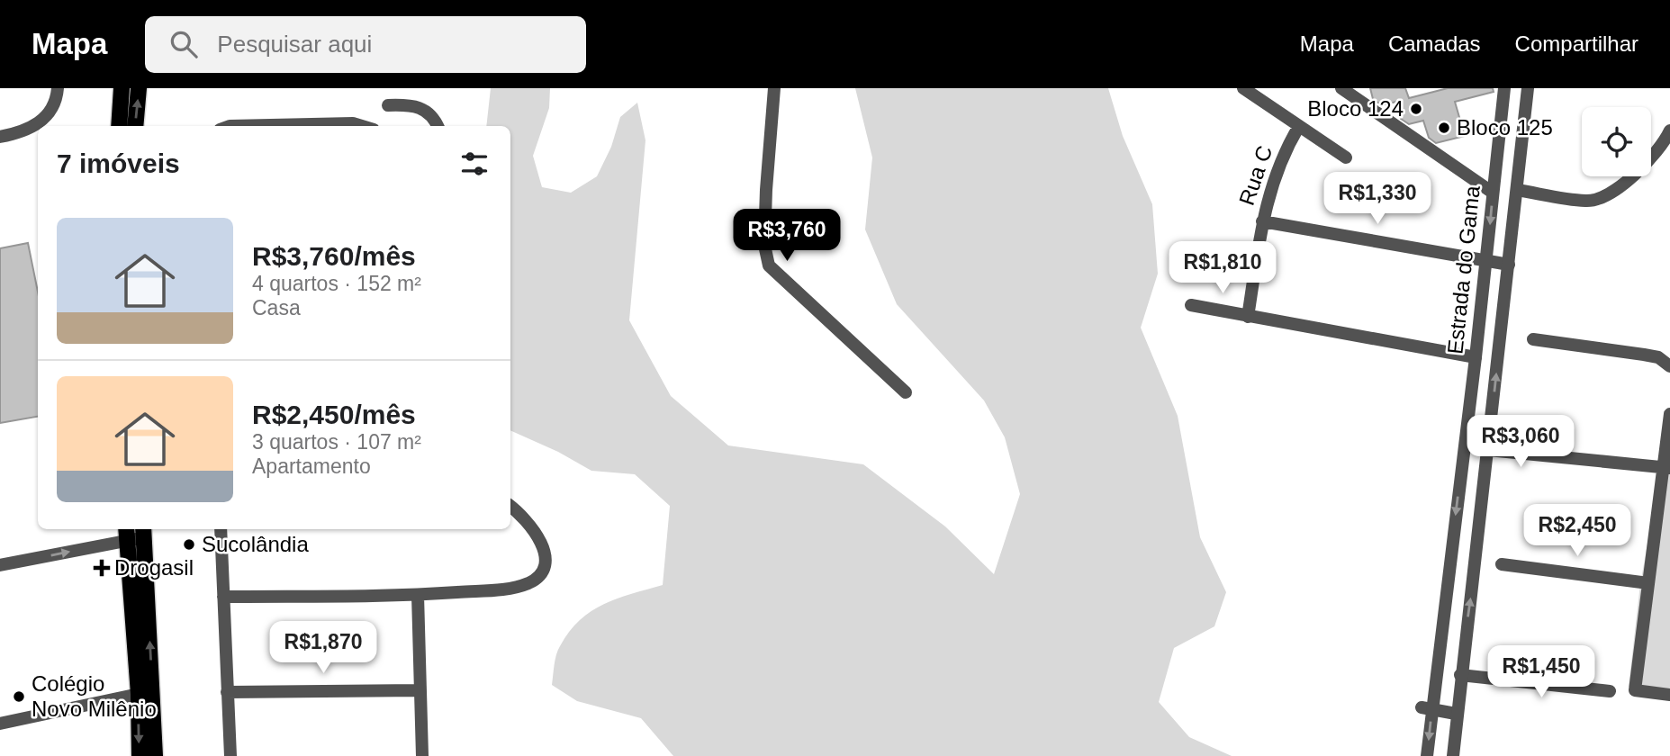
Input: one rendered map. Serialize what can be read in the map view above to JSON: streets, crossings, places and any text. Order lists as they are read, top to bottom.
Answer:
{
  "streets": {
    "street": ["Rua C", "Estrada do Gama"]
  },
  "places": {
    "other": [
      "Bloco 124",
      "Bloco 125",
      "Sucolândia",
      "Colégio Novo Milênio"
    ],
    "health": ["Drogasil"]
  },
  "page": {
    "header": "Mapa",
    "search": "Pesquisar aqui",
    "nav": ["Mapa", "Camadas", "Compartilhar"],
    "heading": "7 imóveis",
    "price": [
      "R$1,330",
      "R$3,760",
      "R$1,810",
      "R$3,060",
      "R$2,450",
      "R$1,870",
      "R$1,450"
    ],
    "list": [
      {
        "name": "R$3,760/mês",
        "note": "4 quartos · 152 m² · Casa"
      },
      {
        "name": "R$2,450/mês",
        "note": "3 quartos · 107 m² · Apartamento"
      }
    ]
  }
}
